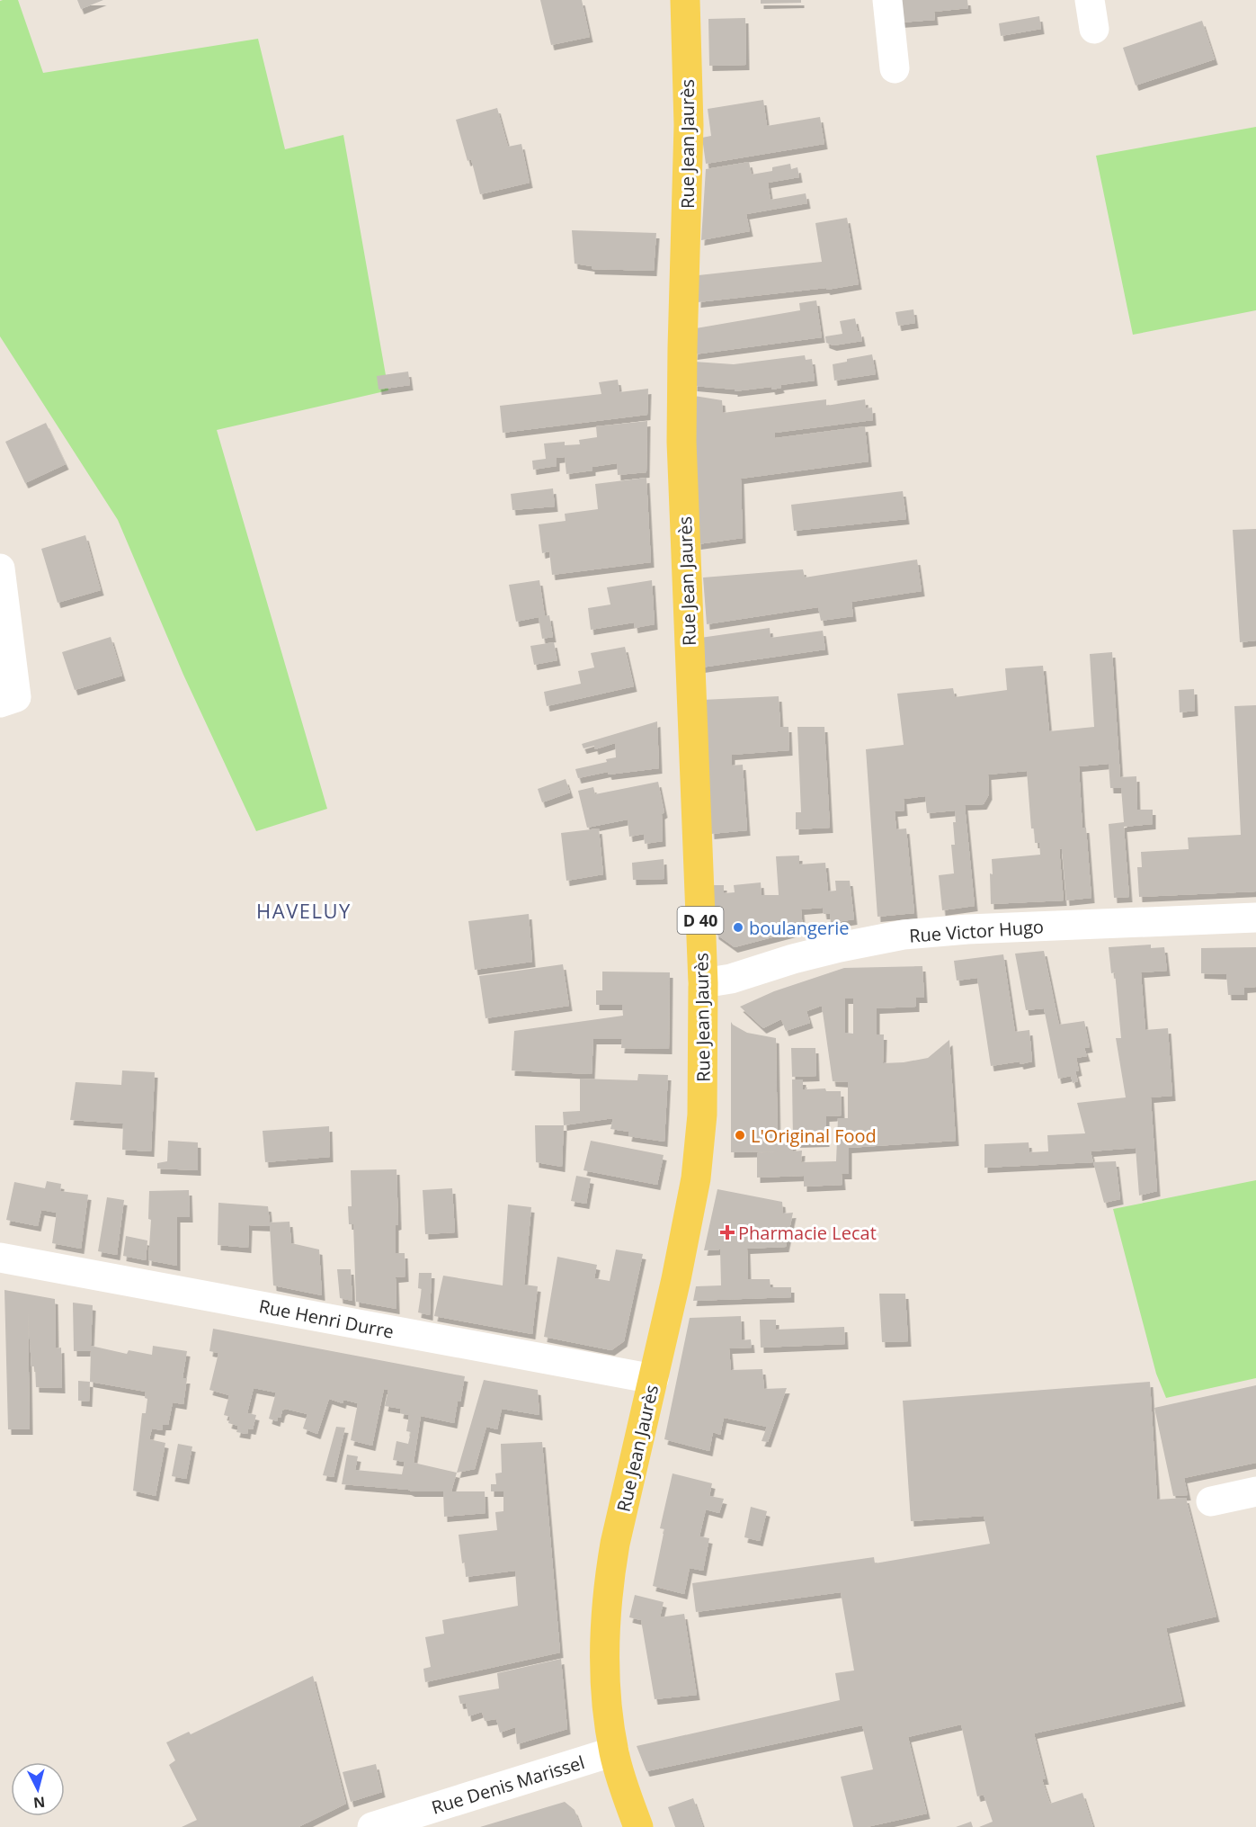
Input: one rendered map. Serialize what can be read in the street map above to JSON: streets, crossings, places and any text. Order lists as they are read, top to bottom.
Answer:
{
  "streets": {
    "main road": ["Rue Jean Jaurès", "D 40"],
    "street": ["Rue Victor Hugo", "Rue Henri Durre", "Rue Denis Marissel"]
  },
  "crossings": [
    ["Rue Jean Jaurès", "Rue Victor Hugo"],
    ["Rue Jean Jaurès", "Rue Henri Durre"],
    ["Rue Jean Jaurès", "Rue Denis Marissel"]
  ],
  "districts": ["HAVELUY"],
  "places": {
    "other": ["boulangerie", "L'Original Food"],
    "health": ["Pharmacie Lecat"]
  },
  "north": "bottom"
}
